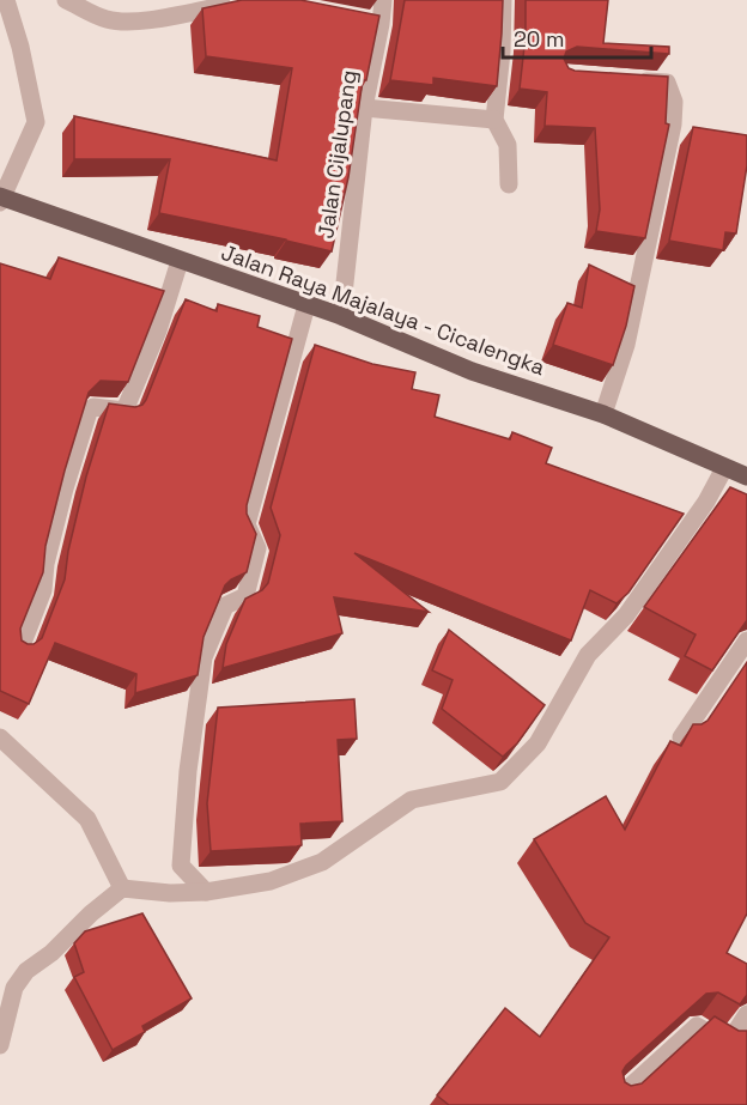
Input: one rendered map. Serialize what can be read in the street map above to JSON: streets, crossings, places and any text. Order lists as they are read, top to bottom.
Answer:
{
  "streets": {
    "main road": ["Jalan Raya Majalaya - Cicalengka"],
    "street": ["Jalan Cijalupang"]
  },
  "crossings": [
    ["Jalan Cijalupang", "Jalan Raya Majalaya - Cicalengka"]
  ],
  "scale_bar": "20 m"
}
